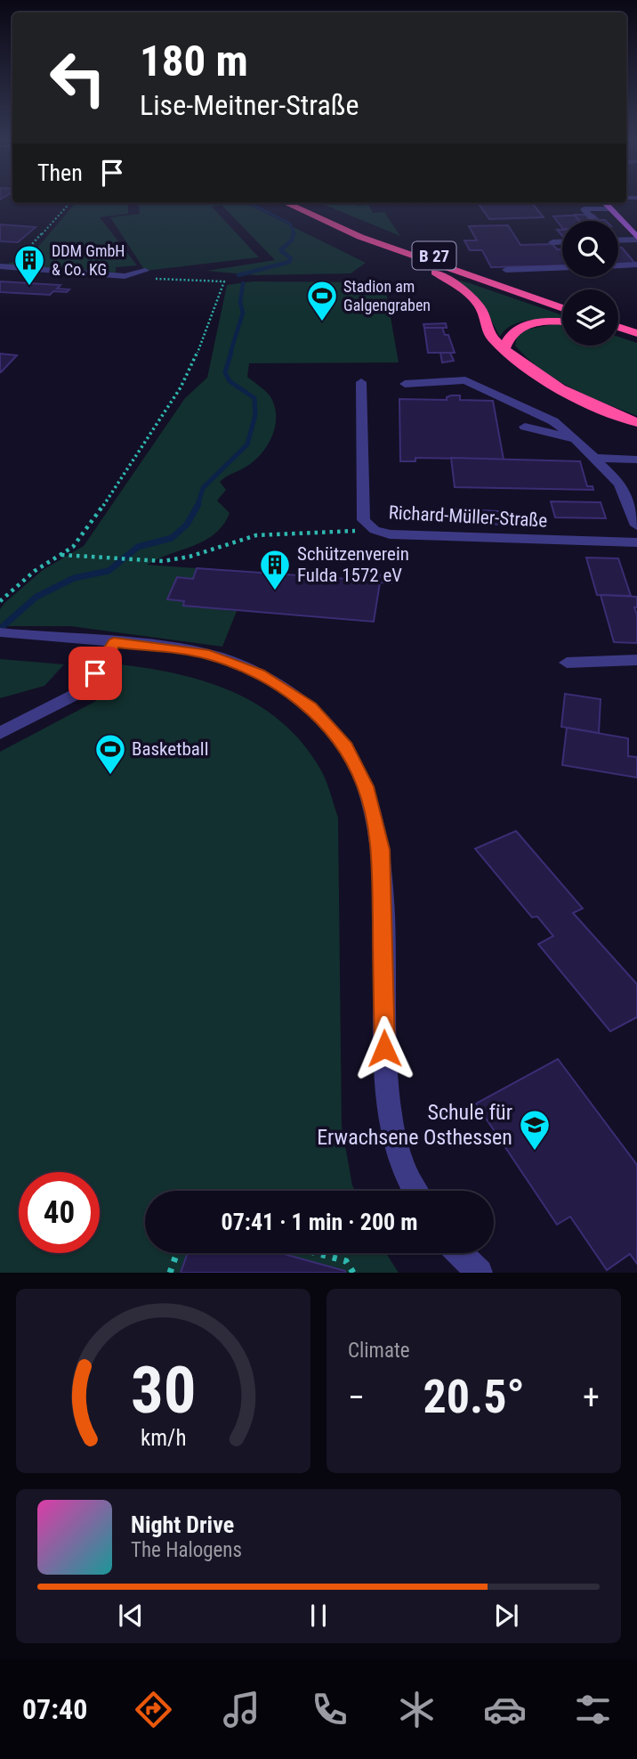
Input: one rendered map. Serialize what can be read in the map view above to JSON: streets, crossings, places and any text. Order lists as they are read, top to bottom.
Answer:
{
  "streets": {
    "highway": ["B 27"],
    "street": ["Richard-Müller-Straße"]
  },
  "places": {
    "building": ["DDM GmbH & Co. KG", "Schützenverein Fulda 1572 eV"],
    "sports": ["Stadion am Galgengraben", "Basketball"],
    "school or university": ["Schule für Erwachsene Osthessen"]
  },
  "page": {
    "turn": ["180 m", "Lise-Meitner-Straße"],
    "then": "Then",
    "limit": "40",
    "trip": "07:41 · 1 min · 200 m",
    "tile": "Climate",
    "heat": ["−", "20.5°", "+"],
    "song": ["Night Drive", "The Halogens"],
    "tabs": "07:40",
    "gauge": ["30", "km/h"]
  }
}
